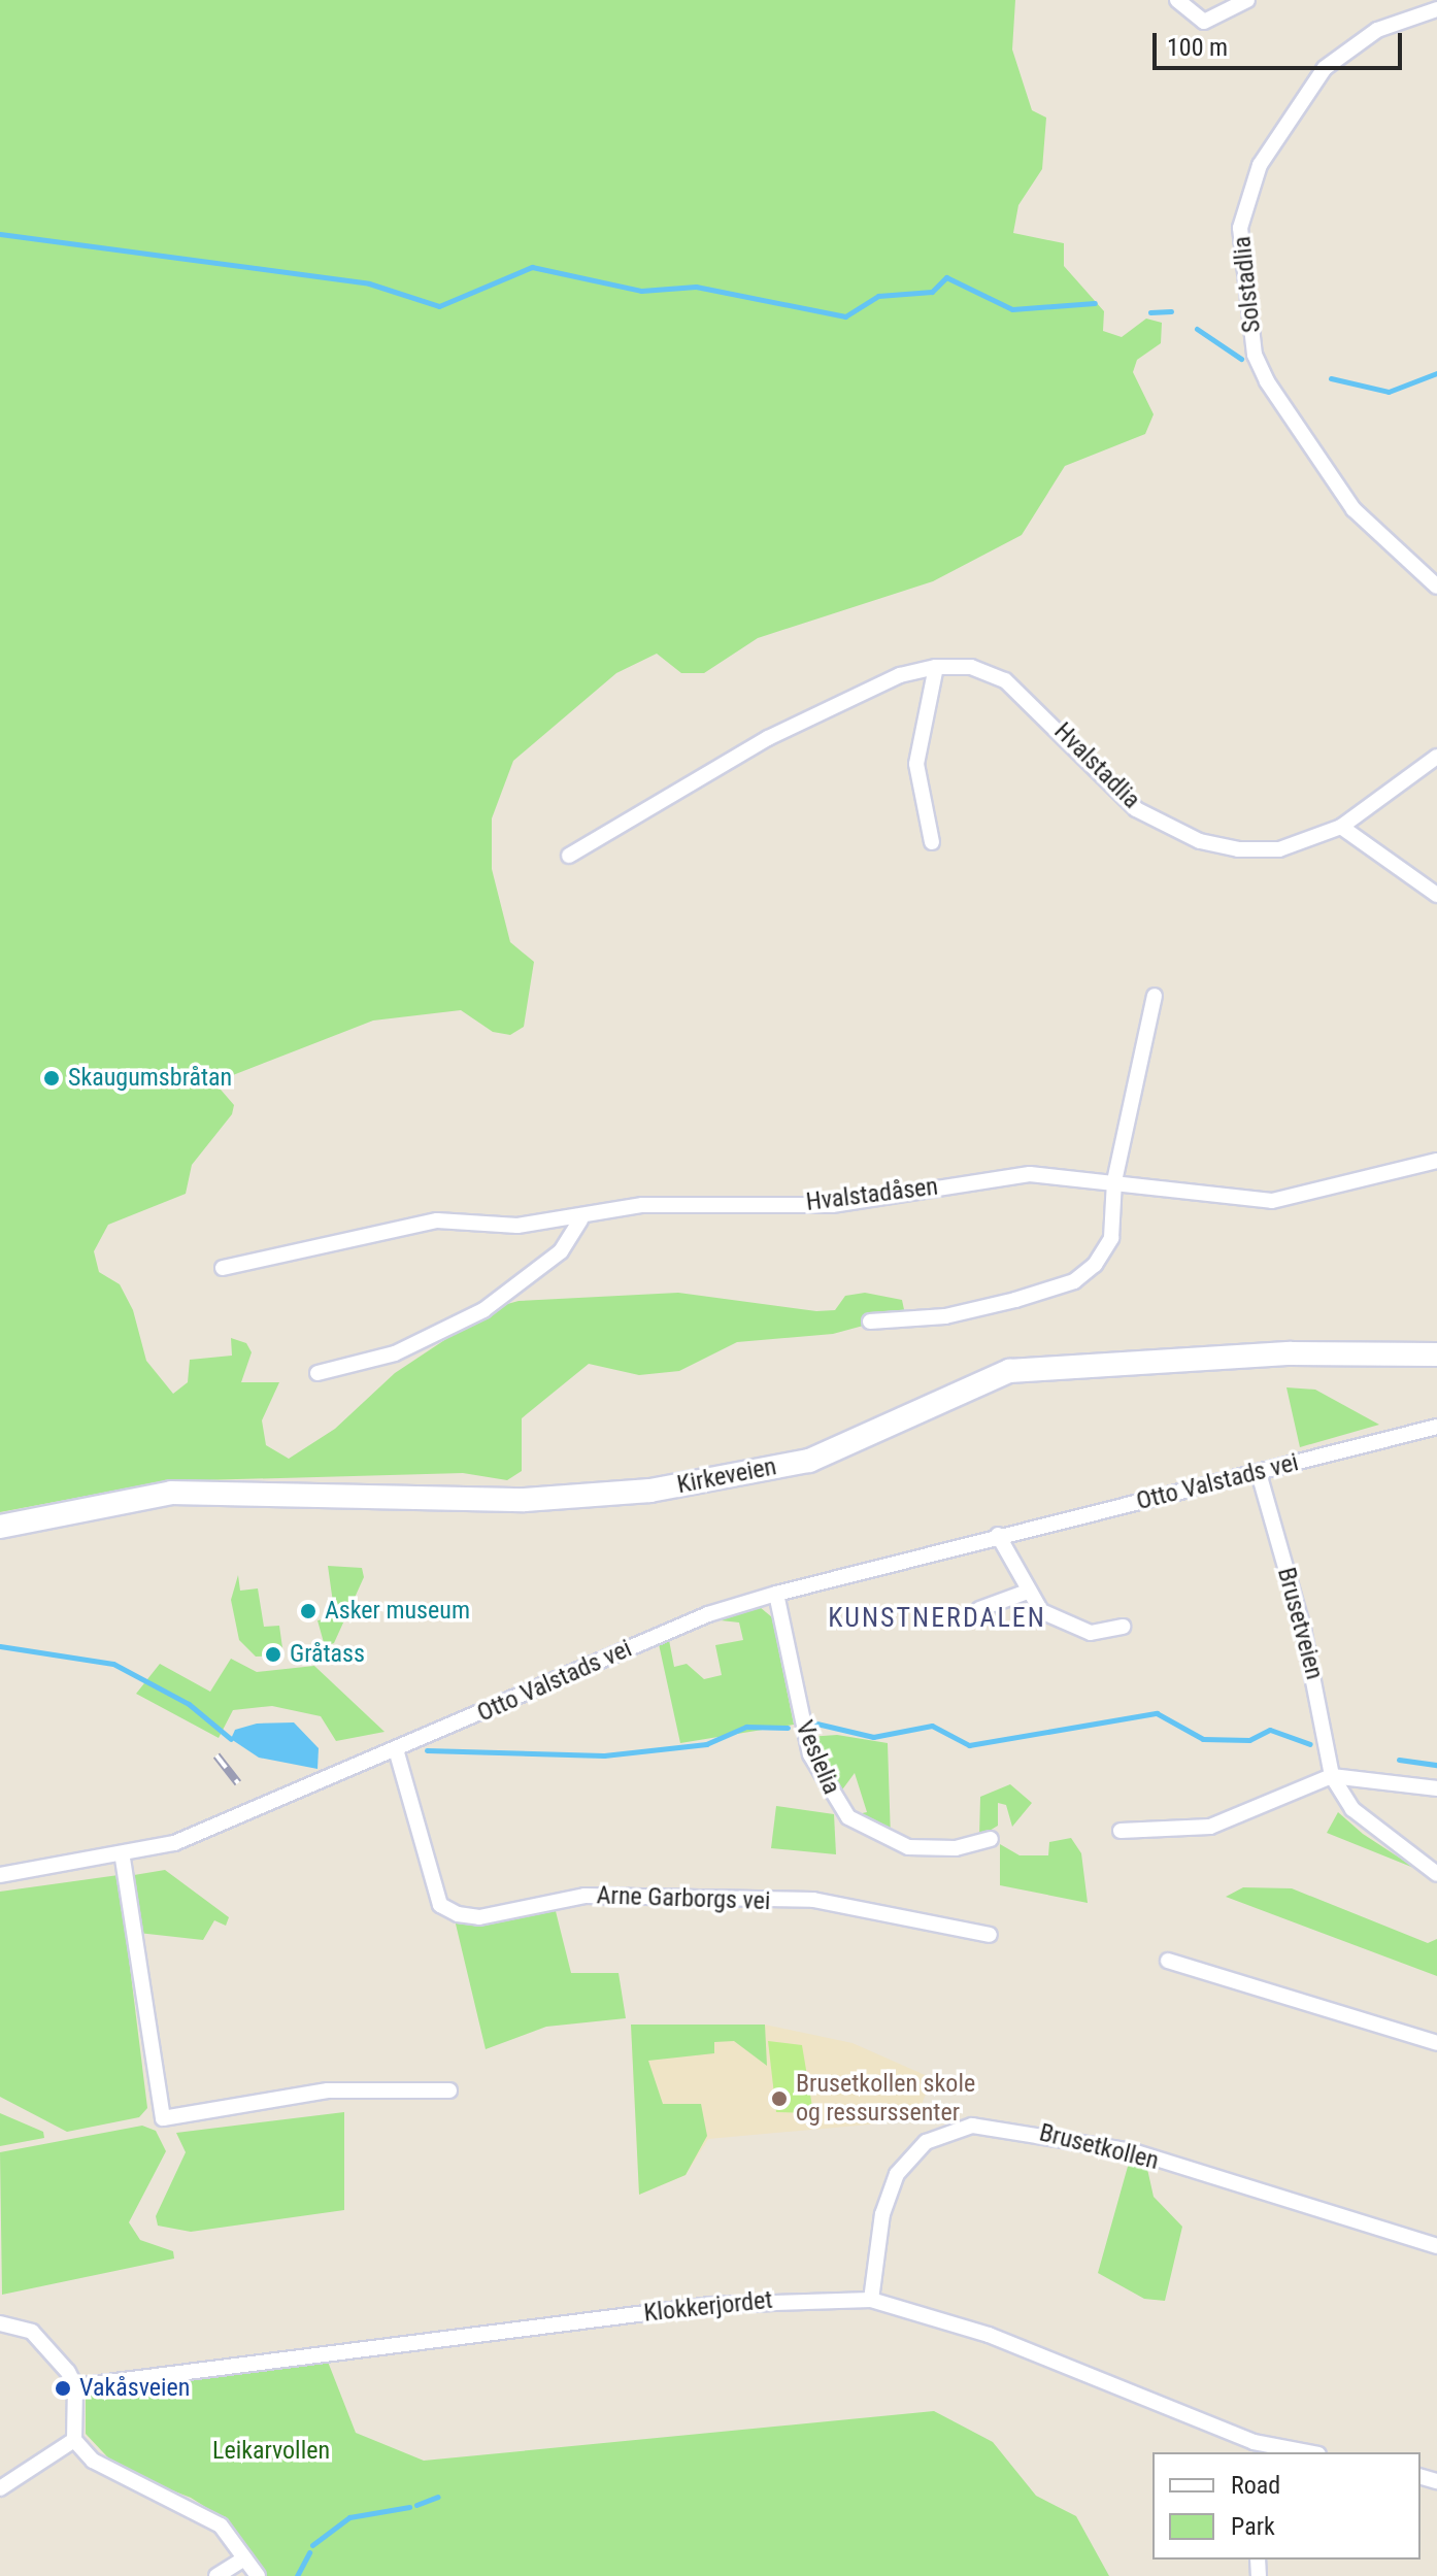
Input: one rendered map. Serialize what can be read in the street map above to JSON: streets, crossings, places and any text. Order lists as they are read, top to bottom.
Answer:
{
  "streets": {
    "main road": ["Kirkeveien"],
    "street": [
      "Solstadlia",
      "Hvalstadlia",
      "Hvalstadåsen",
      "Otto Valstads vei",
      "Brusetveien",
      "Veslelia",
      "Arne Garborgs vei",
      "Brusetkollen",
      "Klokkerjordet"
    ]
  },
  "crossings": [
    ["Otto Valstads vei", "Brusetveien"],
    ["Otto Valstads vei", "Veslelia"],
    ["Otto Valstads vei", "Arne Garborgs vei"],
    ["Brusetkollen", "Klokkerjordet"]
  ],
  "districts": ["KUNSTNERDALEN"],
  "parks": ["Leikarvollen"],
  "places": [
    "Skaugumsbråtan",
    "Asker museum",
    "Gråtass",
    "Brusetkollen skole og ressurssenter",
    "Vakåsveien"
  ],
  "legend": ["Road", "Park"],
  "scale_bar": "100 m"
}
